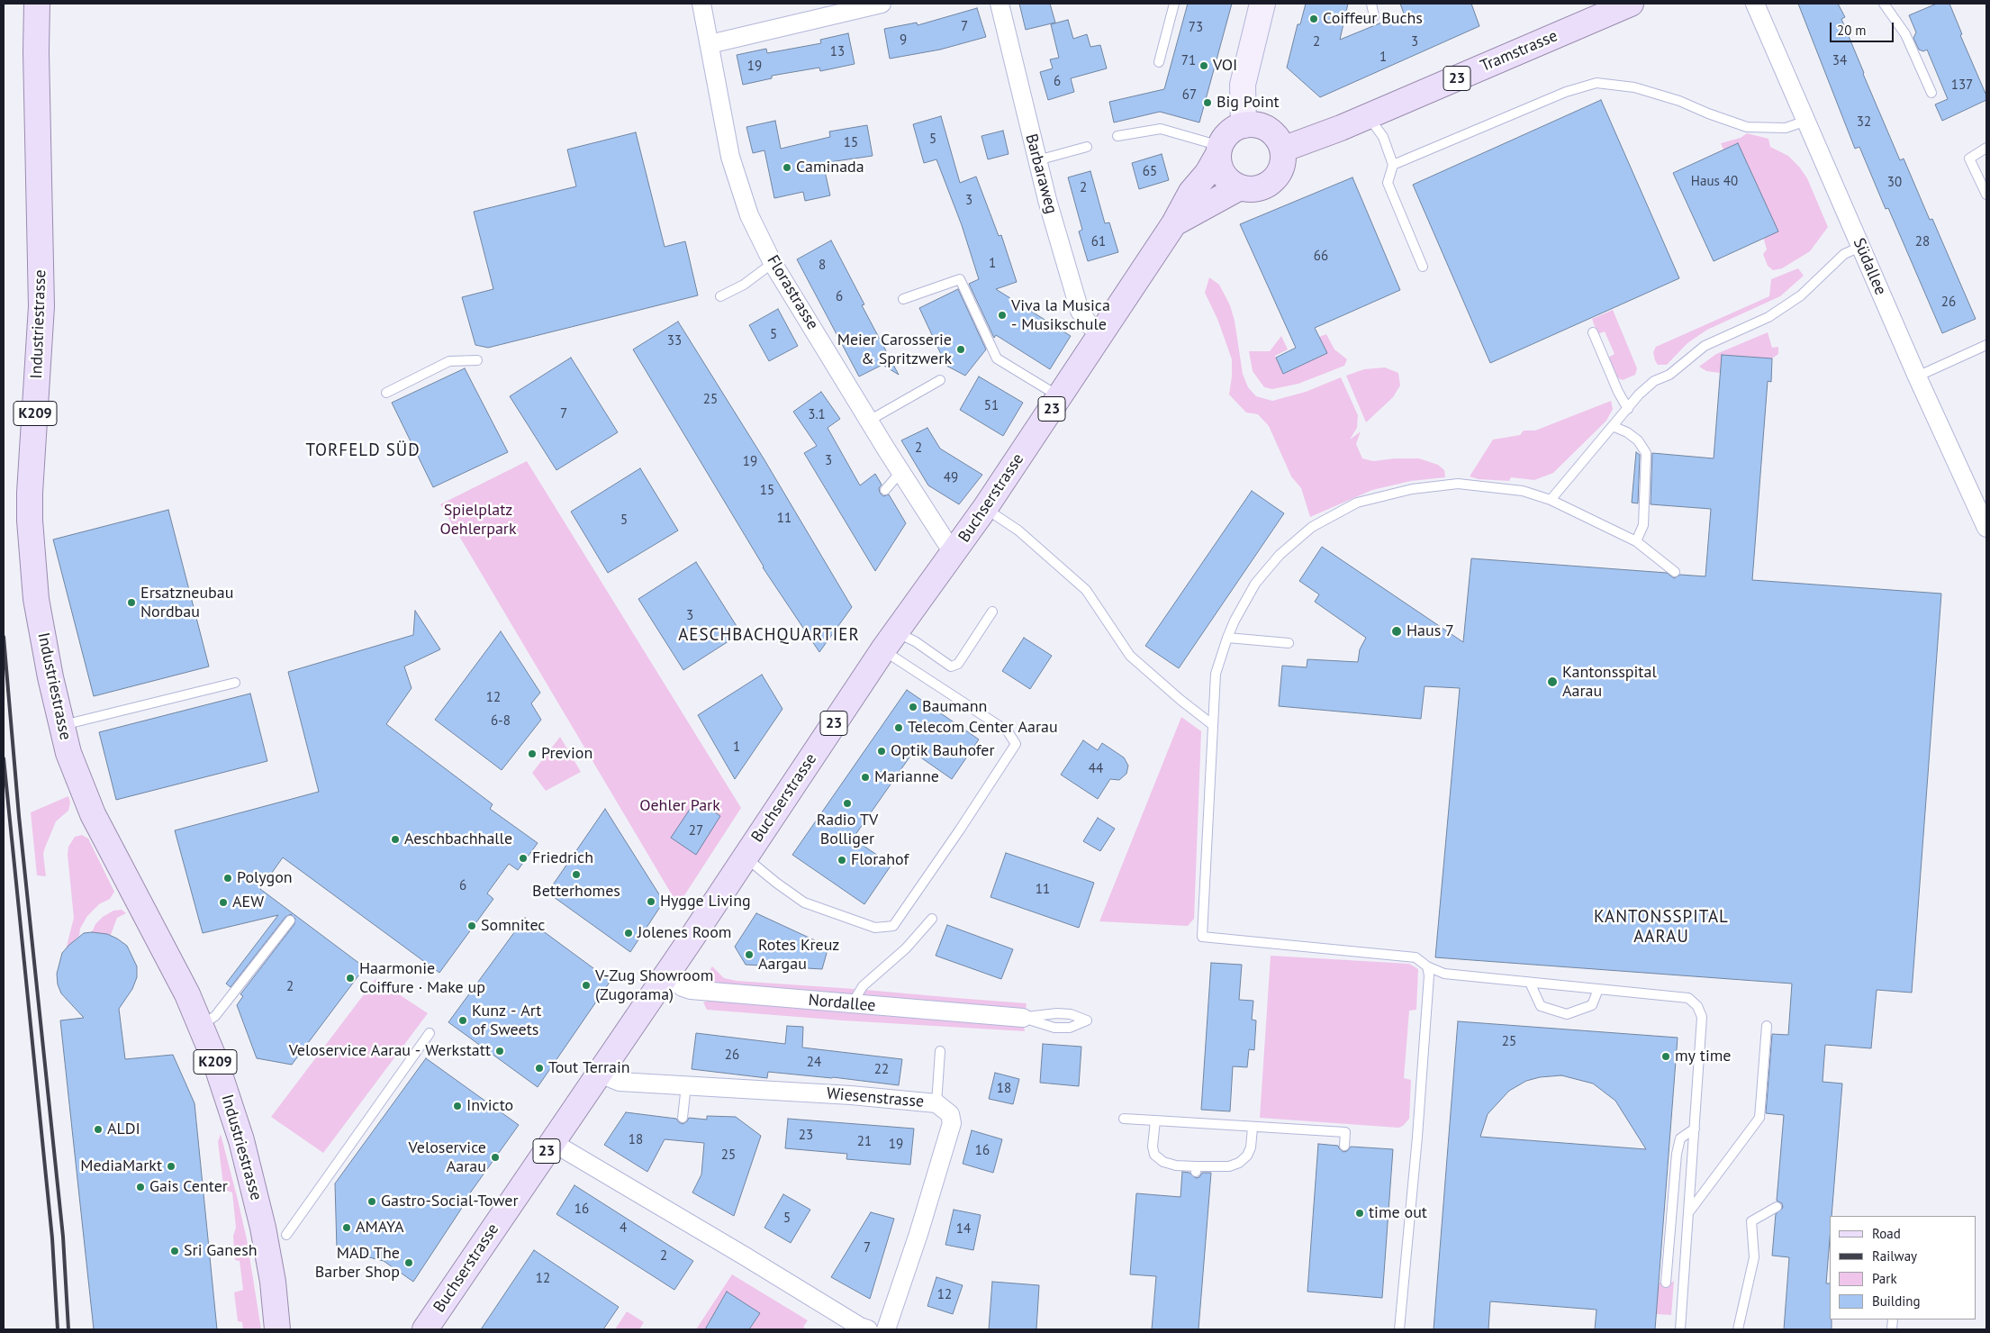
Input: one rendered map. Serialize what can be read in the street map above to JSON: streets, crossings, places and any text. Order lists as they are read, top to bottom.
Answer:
{
  "streets": {
    "main road": [
      "Tramstrasse",
      "23",
      "Industriestrasse",
      "K209",
      "Buchserstrasse"
    ],
    "street": [
      "Barbaraweg",
      "Südallee",
      "Florastrasse",
      "Nordallee",
      "Wiesenstrasse"
    ]
  },
  "crossings": [
    ["Tramstrasse", "23"],
    ["Tramstrasse", "Buchserstrasse"],
    ["23", "Buchserstrasse"],
    ["Barbaraweg", "Buchserstrasse"],
    ["Florastrasse", "Buchserstrasse"],
    ["Buchserstrasse", "Nordallee"],
    ["Buchserstrasse", "Wiesenstrasse"]
  ],
  "districts": ["TORFELD SÜD", "AESCHBACHQUARTIER", "KANTONSSPITAL AARAU"],
  "parks": ["Spielplatz Oehlerpark", "Oehler Park"],
  "places": [
    "Coiffeur Buchs",
    "VOI",
    "Big Point",
    "Caminada",
    "Viva la Musica - Musikschule",
    "Meier Carosserie & Spritzwerk",
    "Ersatzneubau Nordbau",
    "Haus 7",
    "Kantonsspital Aarau",
    "Baumann",
    "Telecom Center Aarau",
    "Optik Bauhofer",
    "Previon",
    "Marianne",
    "Radio TV Bolliger",
    "Aeschbachhalle",
    "Friedrich",
    "Florahof",
    "Betterhomes",
    "Polygon",
    "Hygge Living",
    "AEW",
    "Somnitec",
    "Jolenes Room",
    "Rotes Kreuz Aargau",
    "Haarmonie Coiffure · Make up",
    "V-Zug Showroom (Zugorama)",
    "Kunz - Art of Sweets",
    "Veloservice Aarau - Werkstatt",
    "my time",
    "Tout Terrain",
    "Invicto",
    "ALDI",
    "Veloservice Aarau",
    "MediaMarkt",
    "Gais Center",
    "Gastro-Social-Tower",
    "time out",
    "AMAYA",
    "Sri Ganesh",
    "MAD The Barber Shop"
  ],
  "house_numbers": [
    "7",
    "73",
    "9",
    "2",
    "3",
    "13",
    "1",
    "71",
    "34",
    "19",
    "6",
    "137",
    "67",
    "32",
    "5",
    "15",
    "65",
    "Haus 40",
    "30",
    "2",
    "3",
    "61",
    "28",
    "66",
    "1",
    "8",
    "6",
    "26",
    "5",
    "33",
    "25",
    "51",
    "7",
    "3.1",
    "2",
    "3",
    "19",
    "49",
    "15",
    "11",
    "5",
    "3",
    "12",
    "6-8",
    "1",
    "44",
    "27",
    "6",
    "11",
    "2",
    "25",
    "26",
    "24",
    "22",
    "18",
    "23",
    "18",
    "21",
    "19",
    "16",
    "25",
    "16",
    "5",
    "4",
    "14",
    "7",
    "2",
    "12",
    "12"
  ],
  "legend": [
    "Road",
    "Railway",
    "Park",
    "Building"
  ],
  "scale_bar": "20 m"
}
